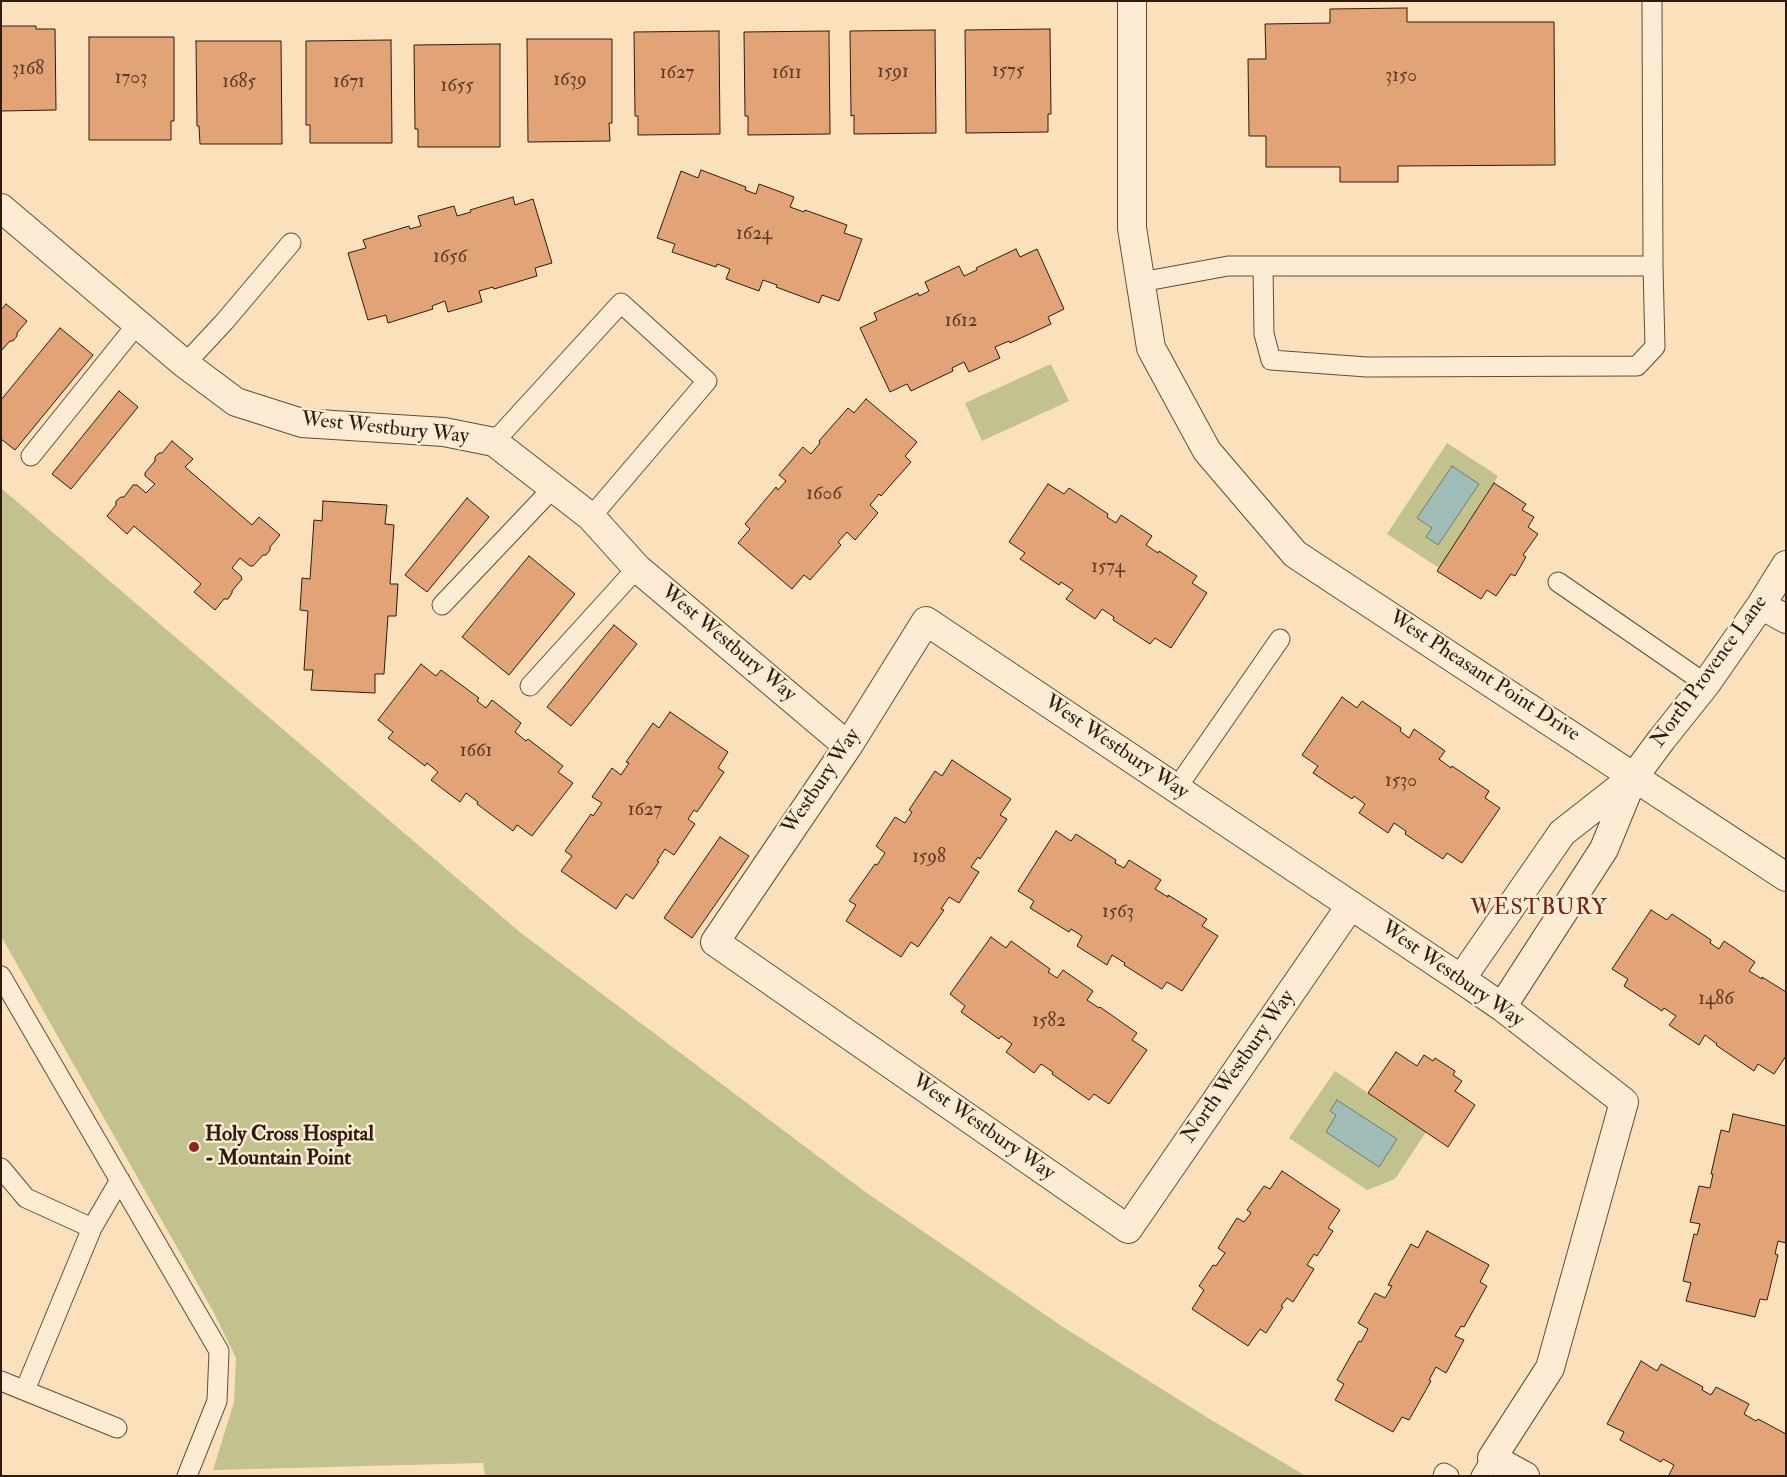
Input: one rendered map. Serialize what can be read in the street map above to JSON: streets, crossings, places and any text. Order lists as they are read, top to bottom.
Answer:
{
  "streets": {
    "street": [
      "West Westbury Way",
      "North Provence Lane",
      "West Pheasant Point Drive",
      "Westbury Way",
      "North Westbury Way"
    ]
  },
  "crossings": [
    ["West Westbury Way", "Westbury Way"],
    ["West Westbury Way", "North Westbury Way"],
    ["North Provence Lane", "West Pheasant Point Drive"]
  ],
  "districts": ["WESTBURY"],
  "places": ["Holy Cross Hospital - Mountain Point"],
  "house_numbers": [
    "3168",
    "1575",
    "1591",
    "1627",
    "1611",
    "3150",
    "1703",
    "1639",
    "1685",
    "1671",
    "1655",
    "1624",
    "1656",
    "1612",
    "1606",
    "1574",
    "1661",
    "1530",
    "1627",
    "1598",
    "1563",
    "1486",
    "1582"
  ]
}
